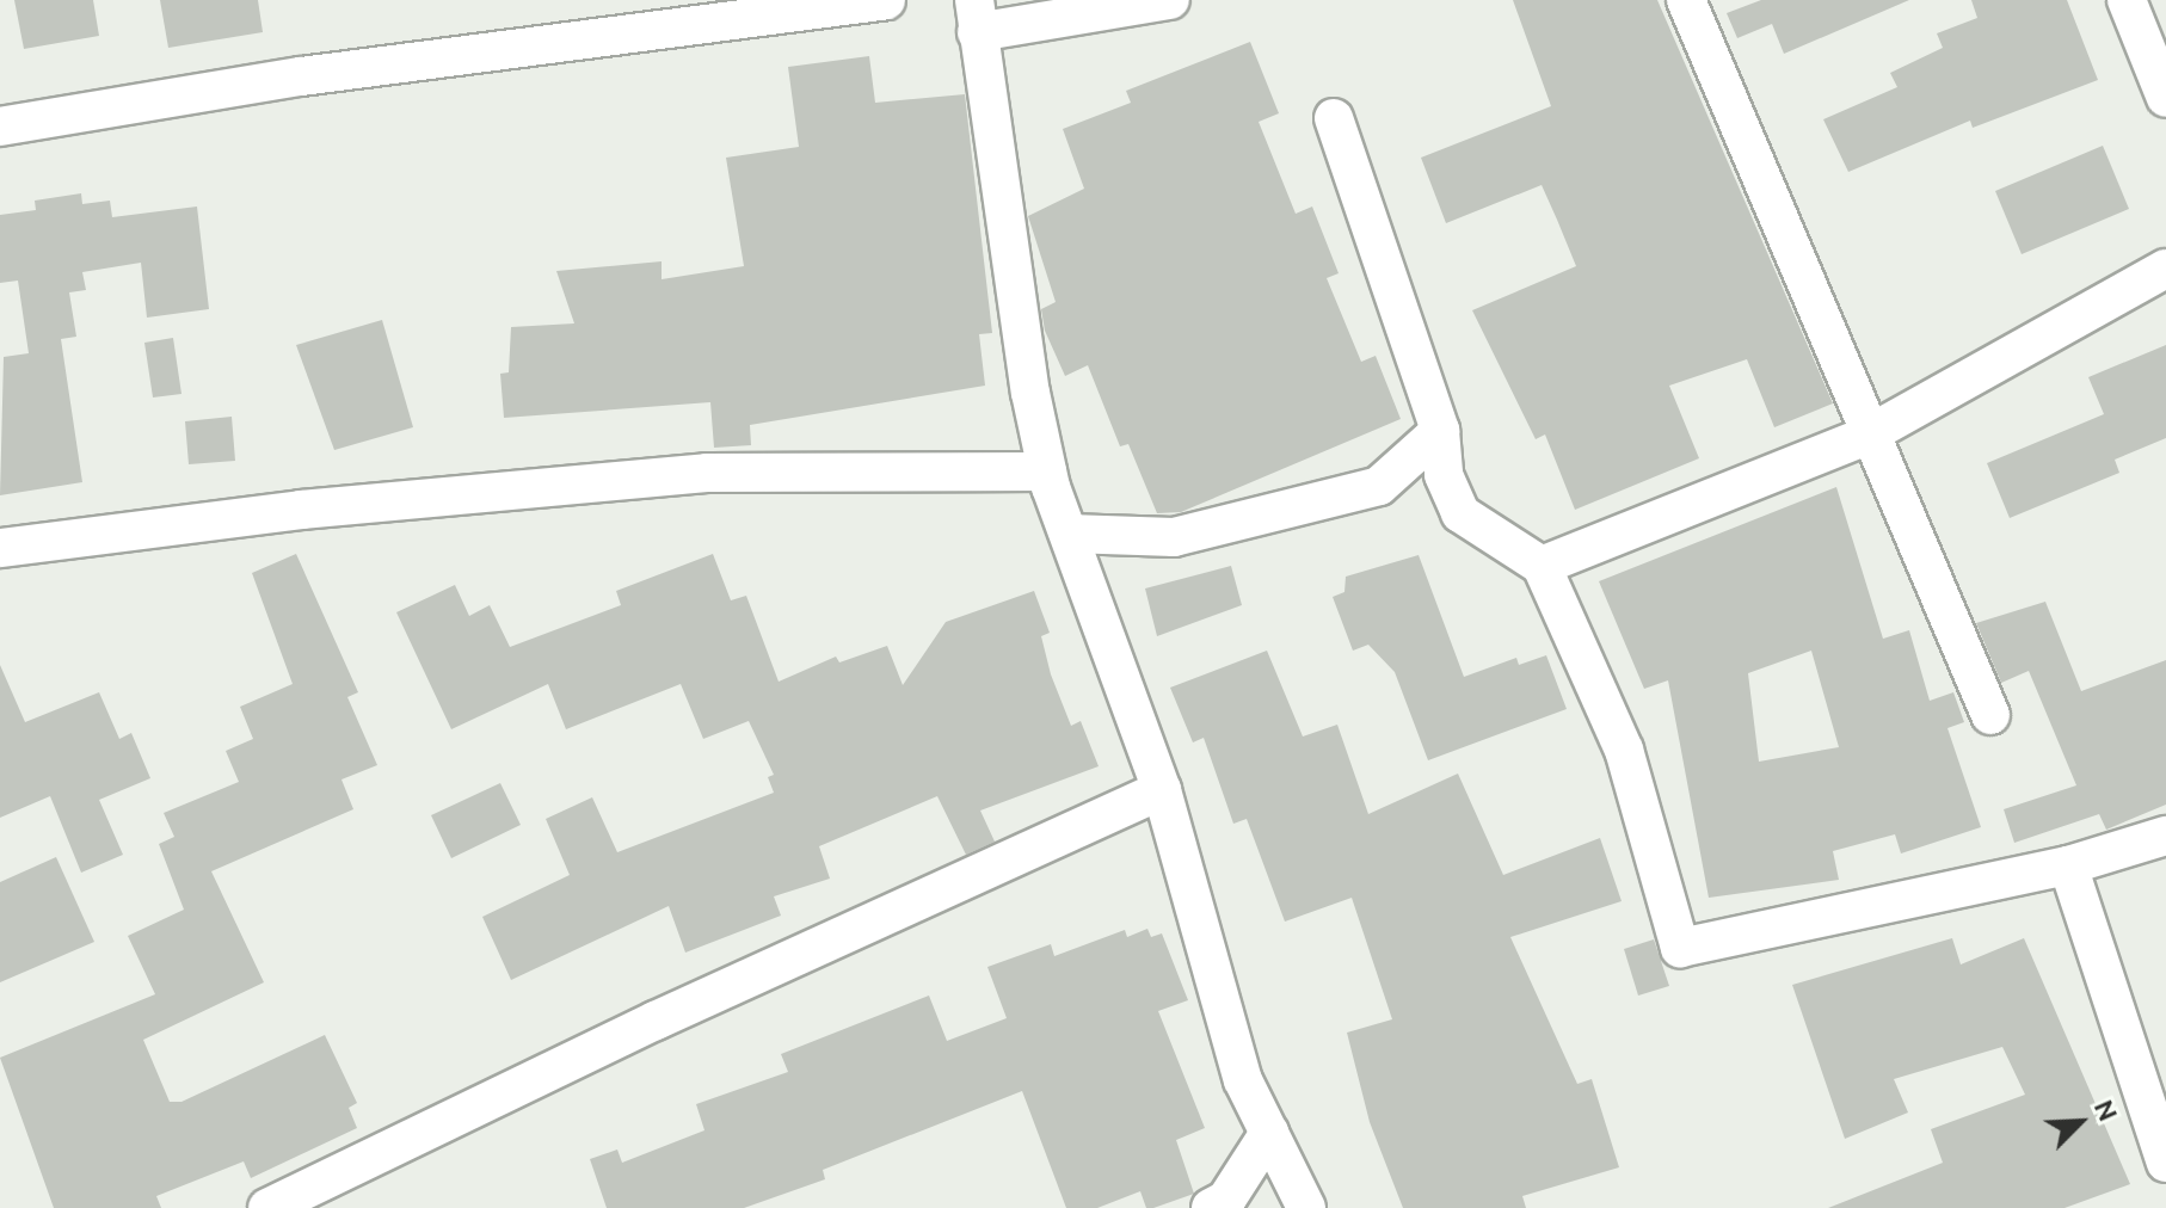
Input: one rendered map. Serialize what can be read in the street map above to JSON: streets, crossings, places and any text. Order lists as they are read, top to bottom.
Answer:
{
  "north": "top right"
}
